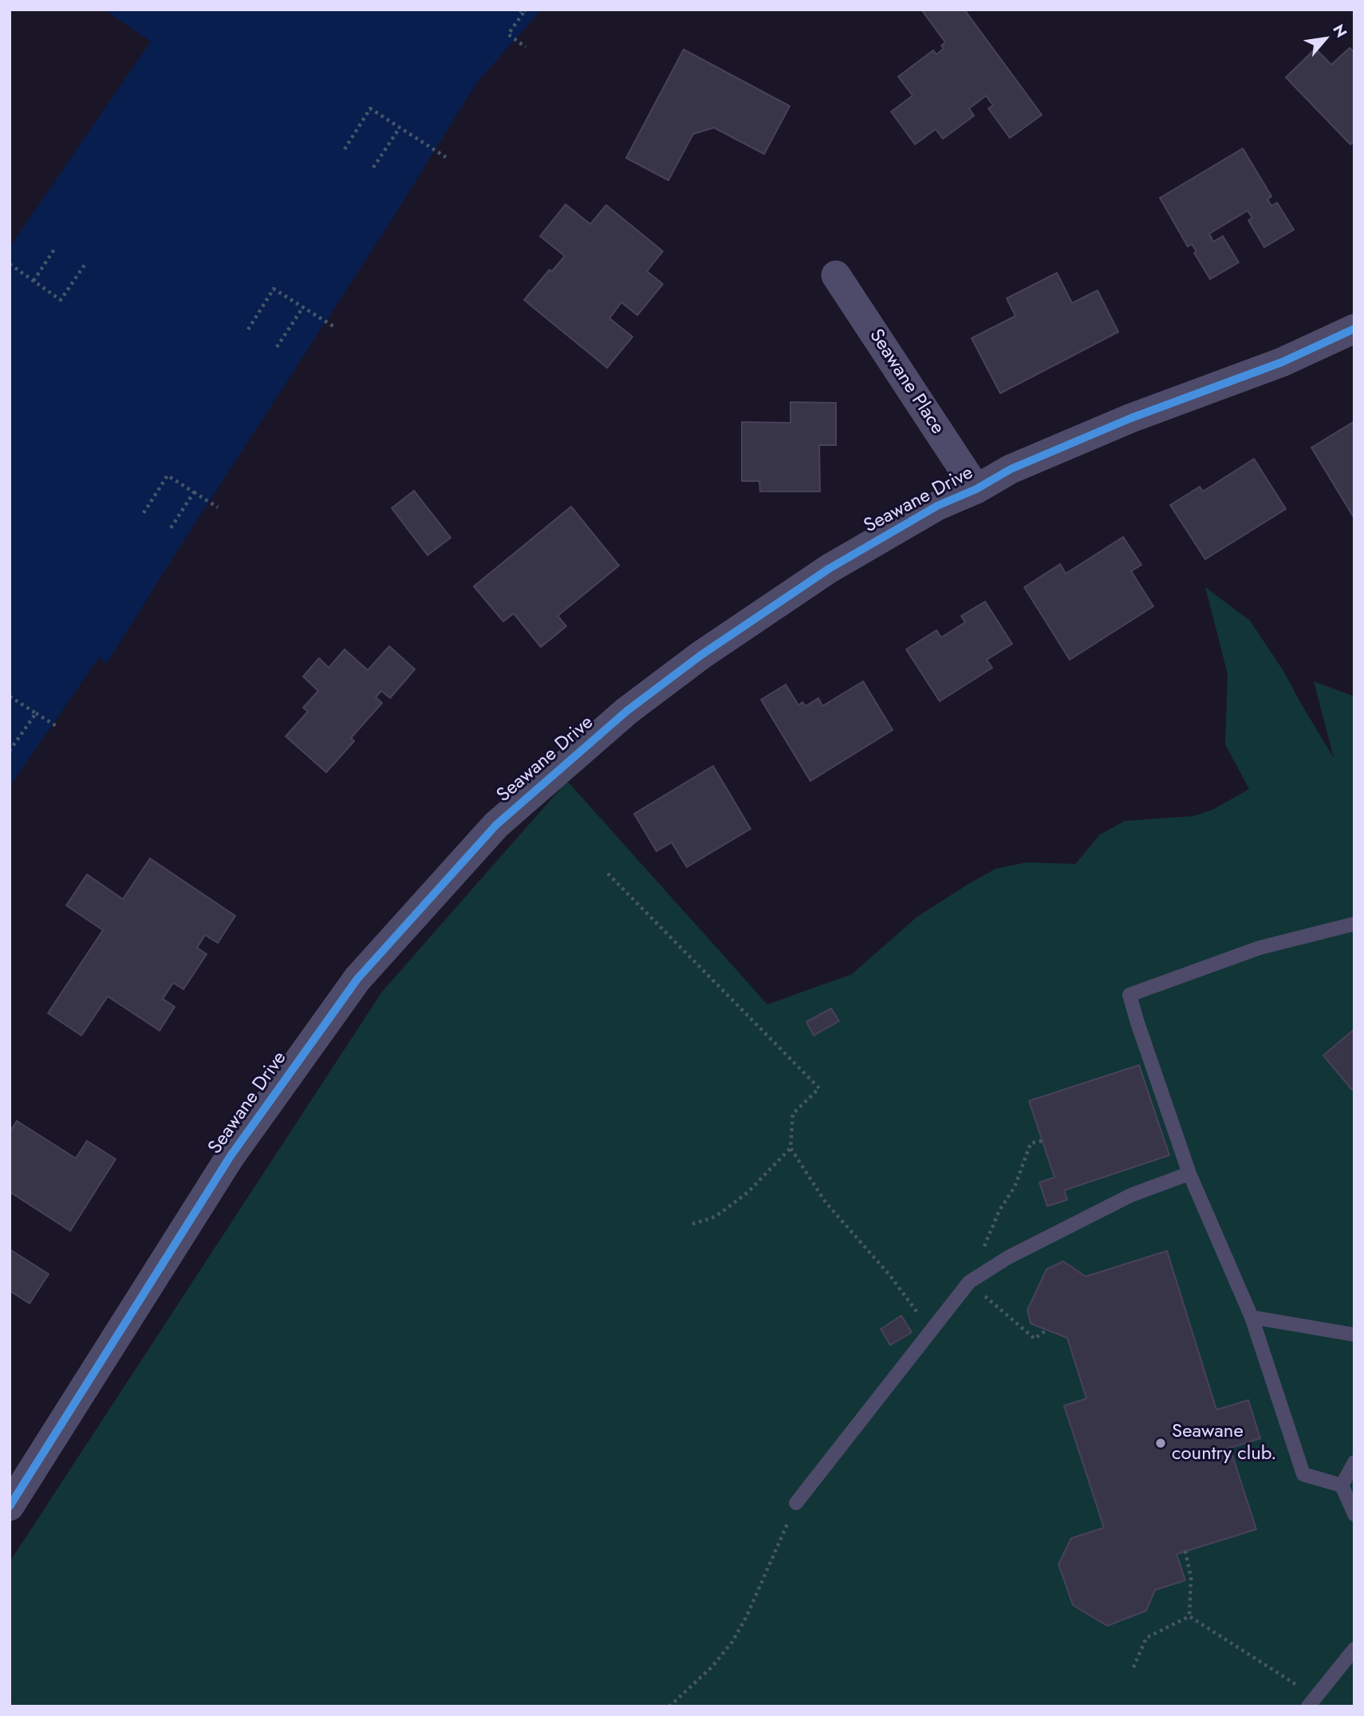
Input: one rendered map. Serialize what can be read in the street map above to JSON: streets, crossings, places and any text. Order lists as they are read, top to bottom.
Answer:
{
  "streets": {
    "street": ["Seawane Place", "Seawane Drive"]
  },
  "crossings": [
    ["Seawane Place", "Seawane Drive"]
  ],
  "places": ["Seawane country club."],
  "north": "top right"
}
